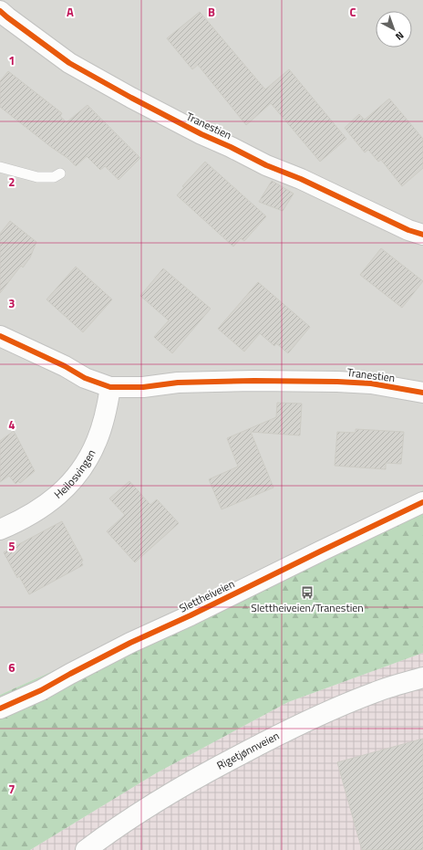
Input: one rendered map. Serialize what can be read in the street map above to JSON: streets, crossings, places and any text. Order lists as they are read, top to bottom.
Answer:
{
  "streets": {
    "street": [
      "Tranestien",
      "Heilosvingen",
      "Slettheiveien",
      "Rigetjønnveien"
    ]
  },
  "crossings": [
    ["Tranestien", "Heilosvingen"]
  ],
  "places": {
    "bus stop": ["Slettheiveien/Tranestien"]
  },
  "north": "bottom right",
  "grid": {
    "columns": ["A", "B", "C"],
    "rows": [
      "1",
      "2",
      "3",
      "4",
      "5",
      "6",
      "7"
    ]
  }
}
